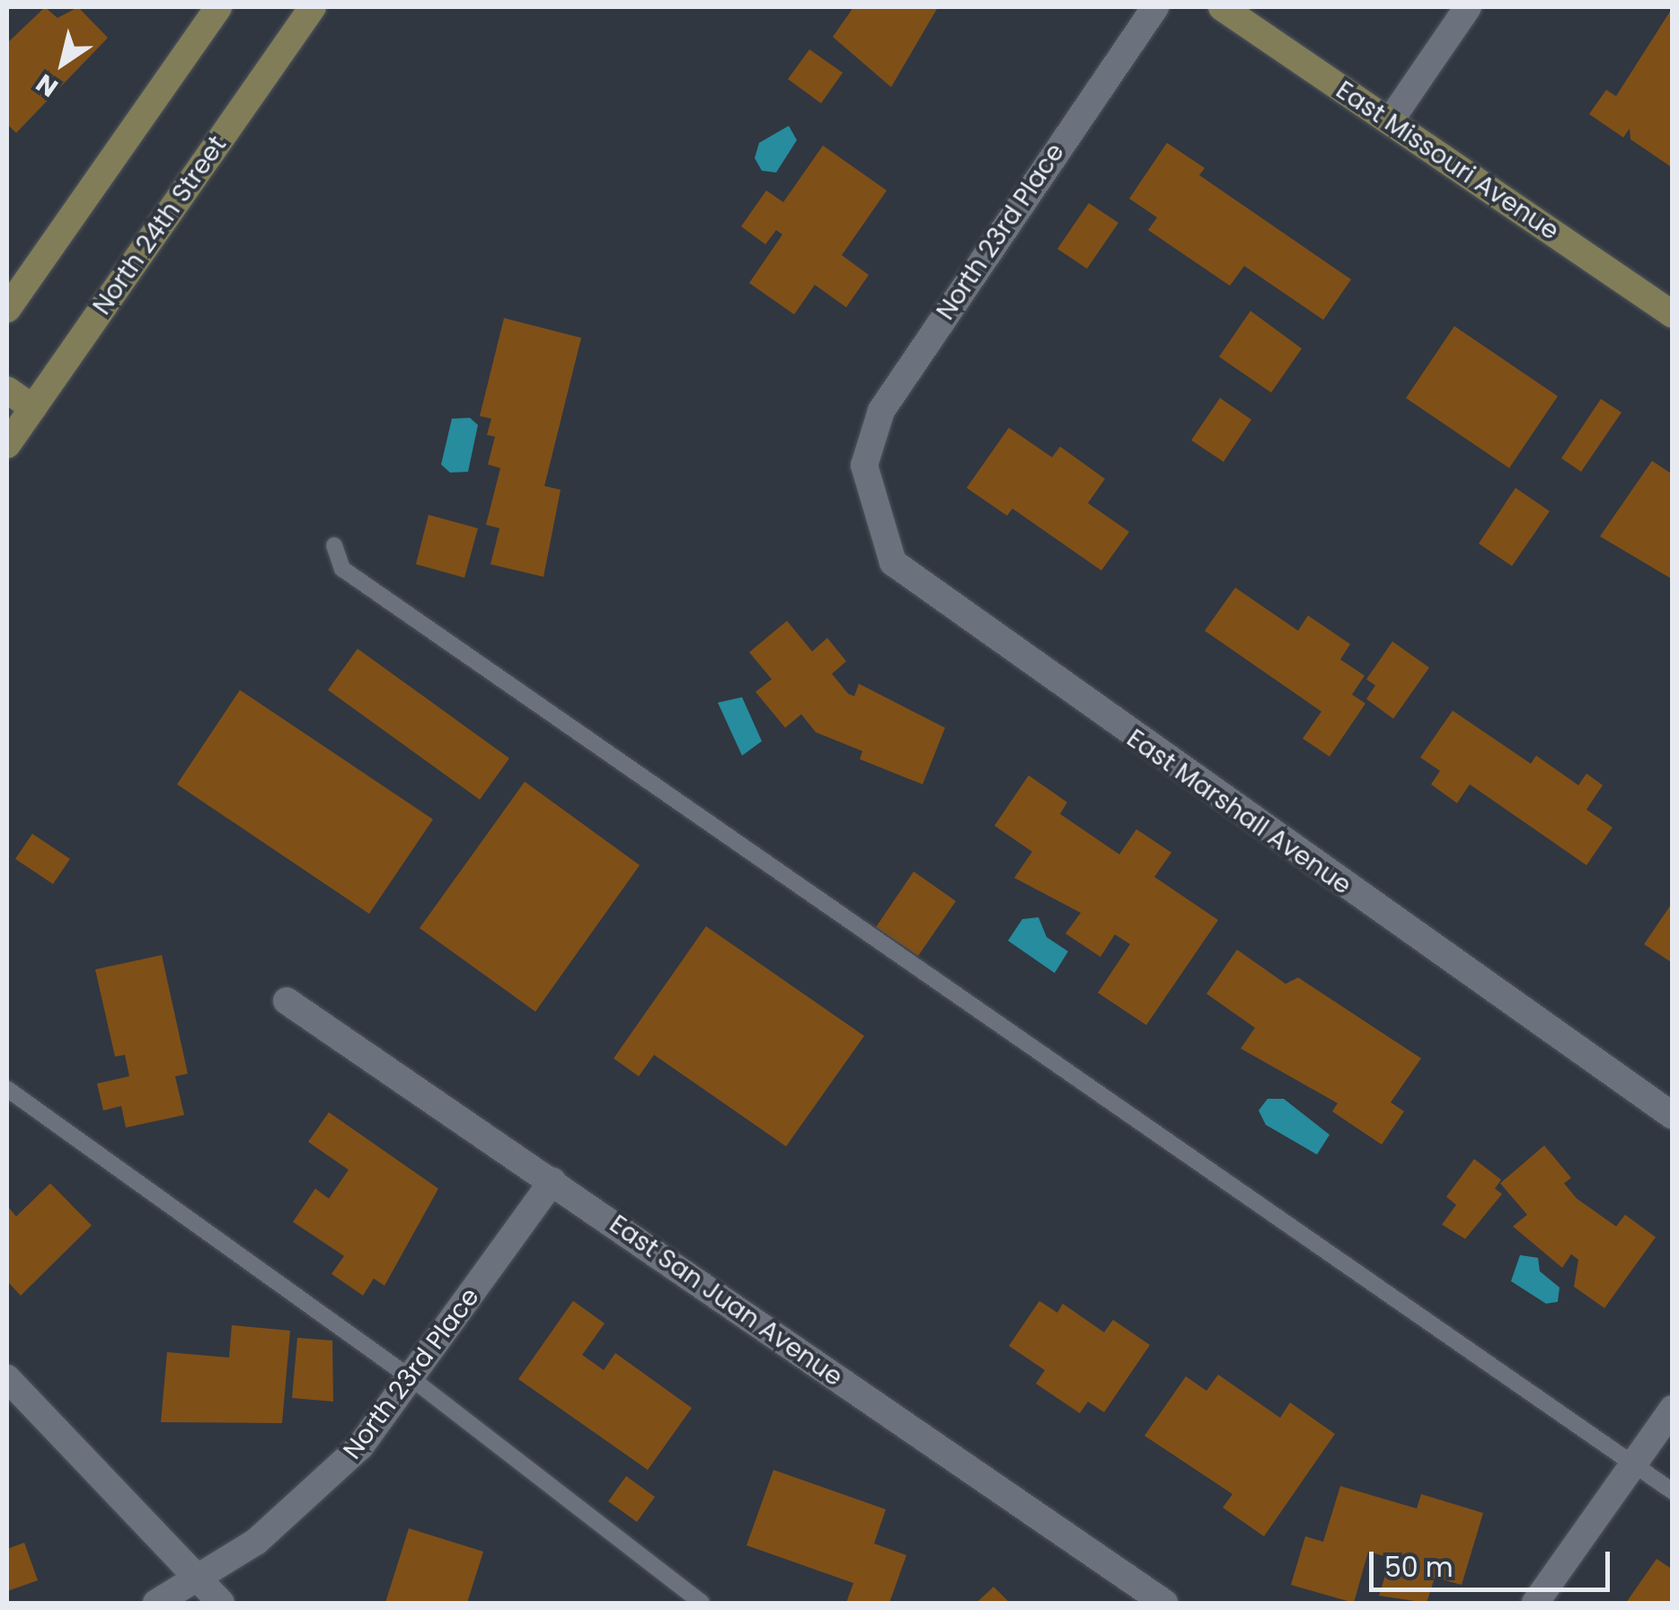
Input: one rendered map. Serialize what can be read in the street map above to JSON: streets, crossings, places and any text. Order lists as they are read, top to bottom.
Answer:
{
  "streets": {
    "main road": ["East Missouri Avenue", "North 24th Street"],
    "street": ["North 23rd Place", "East Marshall Avenue", "East San Juan Avenue"]
  },
  "crossings": [
    ["North 23rd Place", "East Marshall Avenue"],
    ["North 23rd Place", "East San Juan Avenue"]
  ],
  "scale_bar": "50 m",
  "north": "bottom left"
}
